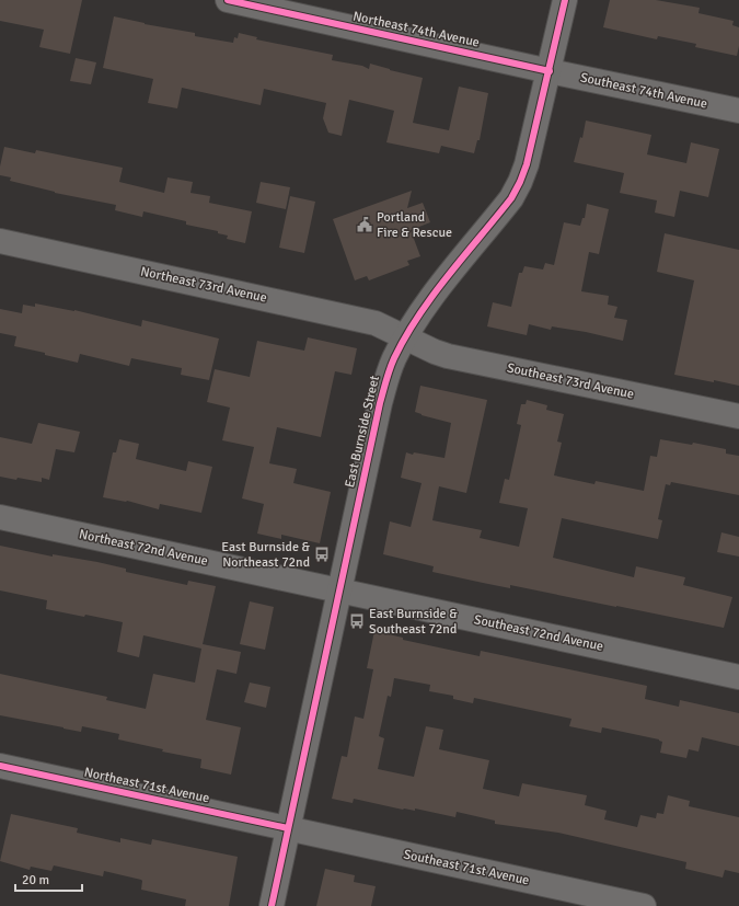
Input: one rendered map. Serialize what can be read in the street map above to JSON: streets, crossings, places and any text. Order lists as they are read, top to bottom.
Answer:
{
  "streets": {
    "street": [
      "Northeast 74th Avenue",
      "Southeast 74th Avenue",
      "Northeast 73rd Avenue",
      "Southeast 73rd Avenue",
      "East Burnside Street",
      "Northeast 72nd Avenue",
      "Southeast 72nd Avenue",
      "Northeast 71st Avenue",
      "Southeast 71st Avenue"
    ]
  },
  "crossings": [
    ["Northeast 74th Avenue", "Southeast 74th Avenue"],
    ["Northeast 74th Avenue", "East Burnside Street"],
    ["Southeast 74th Avenue", "East Burnside Street"],
    ["Northeast 73rd Avenue", "Southeast 73rd Avenue"],
    ["Northeast 73rd Avenue", "East Burnside Street"],
    ["Southeast 73rd Avenue", "East Burnside Street"],
    ["East Burnside Street", "Northeast 72nd Avenue"],
    ["East Burnside Street", "Southeast 72nd Avenue"],
    ["East Burnside Street", "Northeast 71st Avenue"],
    ["East Burnside Street", "Southeast 71st Avenue"],
    ["Northeast 72nd Avenue", "Southeast 72nd Avenue"],
    ["Northeast 71st Avenue", "Southeast 71st Avenue"]
  ],
  "places": {
    "public building": ["Portland Fire & Rescue"],
    "bus stop": ["East Burnside & Northeast 72nd", "East Burnside & Southeast 72nd"]
  },
  "scale_bar": "20 m"
}
